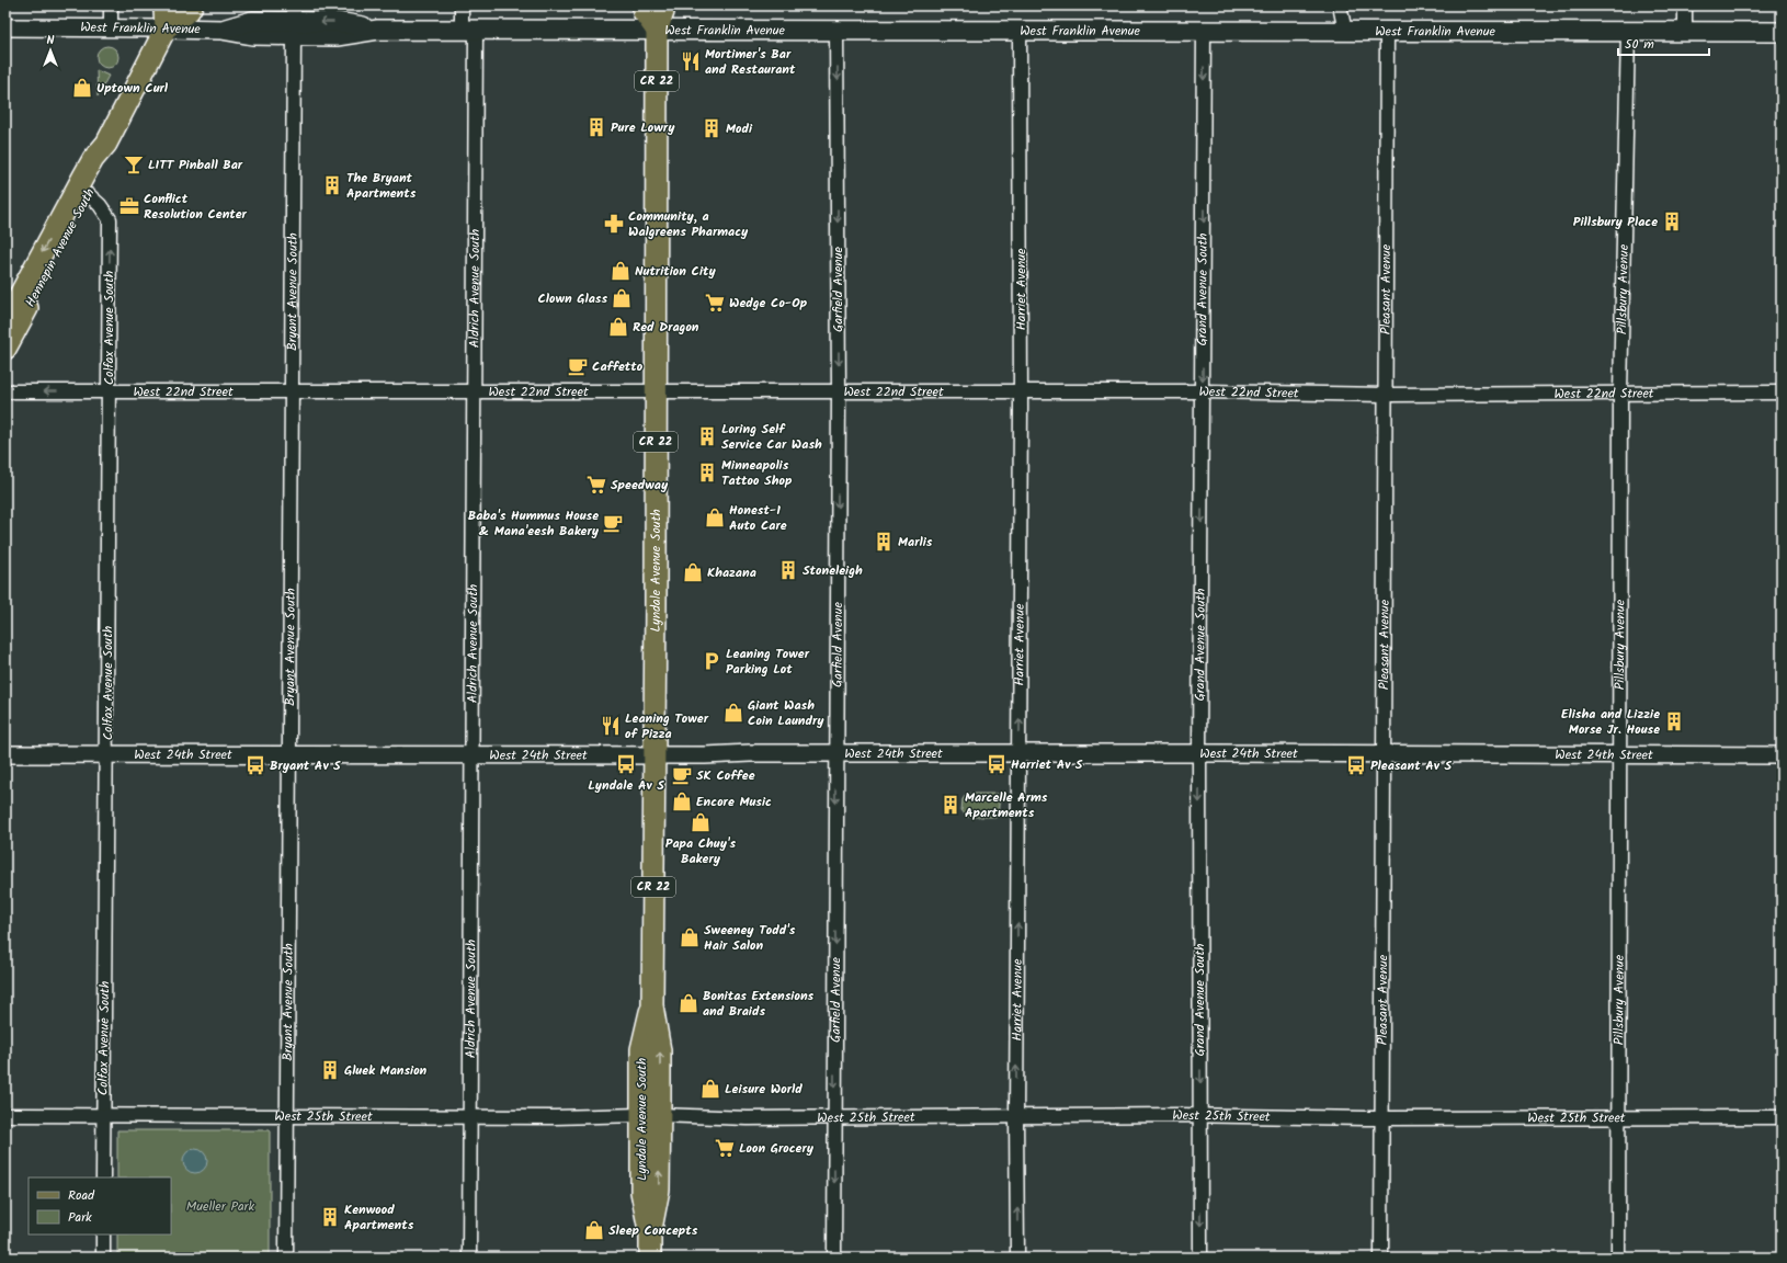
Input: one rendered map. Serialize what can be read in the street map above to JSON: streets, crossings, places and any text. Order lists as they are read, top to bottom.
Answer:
{
  "streets": {
    "main road": [
      "West Franklin Avenue",
      "CR 22",
      "Hennepin Avenue South",
      "Lyndale Avenue South"
    ],
    "street": [
      "Aldrich Avenue South",
      "Garfield Avenue",
      "Harriet Avenue",
      "Grand Avenue South",
      "Pleasant Avenue",
      "Pillsbury Avenue",
      "Bryant Avenue South",
      "Colfax Avenue South",
      "West 22nd Street",
      "West 24th Street",
      "West 25th Street"
    ]
  },
  "crossings": [
    ["West Franklin Avenue", "Hennepin Avenue South"],
    ["West Franklin Avenue", "Aldrich Avenue South"],
    ["West Franklin Avenue", "Garfield Avenue"],
    ["West Franklin Avenue", "Harriet Avenue"],
    ["West Franklin Avenue", "Grand Avenue South"],
    ["West Franklin Avenue", "Pleasant Avenue"],
    ["West Franklin Avenue", "Pillsbury Avenue"],
    ["West Franklin Avenue", "Bryant Avenue South"],
    ["West Franklin Avenue", "Lyndale Avenue South"],
    ["Hennepin Avenue South", "Colfax Avenue South"],
    ["Aldrich Avenue South", "West 22nd Street"],
    ["Aldrich Avenue South", "West 24th Street"],
    ["Aldrich Avenue South", "West 25th Street"],
    ["Garfield Avenue", "West 22nd Street"],
    ["Garfield Avenue", "West 24th Street"],
    ["Garfield Avenue", "West 25th Street"],
    ["Harriet Avenue", "West 22nd Street"],
    ["Harriet Avenue", "West 24th Street"],
    ["Harriet Avenue", "West 25th Street"],
    ["Grand Avenue South", "West 22nd Street"],
    ["Grand Avenue South", "West 24th Street"],
    ["Grand Avenue South", "West 25th Street"],
    ["Pleasant Avenue", "West 22nd Street"],
    ["Pleasant Avenue", "West 24th Street"],
    ["Pleasant Avenue", "West 25th Street"],
    ["Pillsbury Avenue", "West 22nd Street"],
    ["Pillsbury Avenue", "West 24th Street"],
    ["Pillsbury Avenue", "West 25th Street"],
    ["Bryant Avenue South", "West 22nd Street"],
    ["Bryant Avenue South", "West 24th Street"],
    ["Bryant Avenue South", "West 25th Street"],
    ["Colfax Avenue South", "West 22nd Street"],
    ["Colfax Avenue South", "West 24th Street"],
    ["Colfax Avenue South", "West 25th Street"],
    ["West 22nd Street", "Lyndale Avenue South"],
    ["Lyndale Avenue South", "West 24th Street"],
    ["Lyndale Avenue South", "West 25th Street"]
  ],
  "one_way": ["Garfield Avenue", "Harriet Avenue", "Grand Avenue South"],
  "parks": ["Mueller Park"],
  "places": {
    "restaurant": ["Mortimer's Bar and Restaurant", "Leaning Tower of Pizza"],
    "shop": [
      "Uptown Curl",
      "Nutrition City",
      "Clown Glass",
      "Red Dragon",
      "Honest-1 Auto Care",
      "Khazana",
      "Giant Wash Coin Laundry",
      "Encore Music",
      "Papa Chuy's Bakery",
      "Sweeney Todd's Hair Salon",
      "Bonitas Extensions and Braids",
      "Leisure World",
      "Sleep Concepts"
    ],
    "building": [
      "Pure Lowry",
      "Modi",
      "The Bryant Apartments",
      "Pillsbury Place",
      "Loring Self Service Car Wash",
      "Minneapolis Tattoo Shop",
      "Marlis",
      "Stoneleigh",
      "Elisha and Lizzie Morse Jr. House",
      "Marcelle Arms Apartments",
      "Gluek Mansion",
      "Kenwood Apartments"
    ],
    "bar": ["LITT Pinball Bar"],
    "office": ["Conflict Resolution Center"],
    "pharmacy": ["Community, a Walgreens Pharmacy"],
    "supermarket": ["Wedge Co-Op", "Speedway", "Loon Grocery"],
    "cafe": ["Caffetto", "Baba's Hummus House & Mana'eesh Bakery", "SK Coffee"],
    "parking": ["Leaning Tower Parking Lot"],
    "bus stop": [
      "Lyndale Av S",
      "Harriet Av S",
      "Bryant Av S",
      "Pleasant Av S"
    ]
  },
  "legend": ["Road", "Park"],
  "scale_bar": "50 m",
  "north": "top"
}
